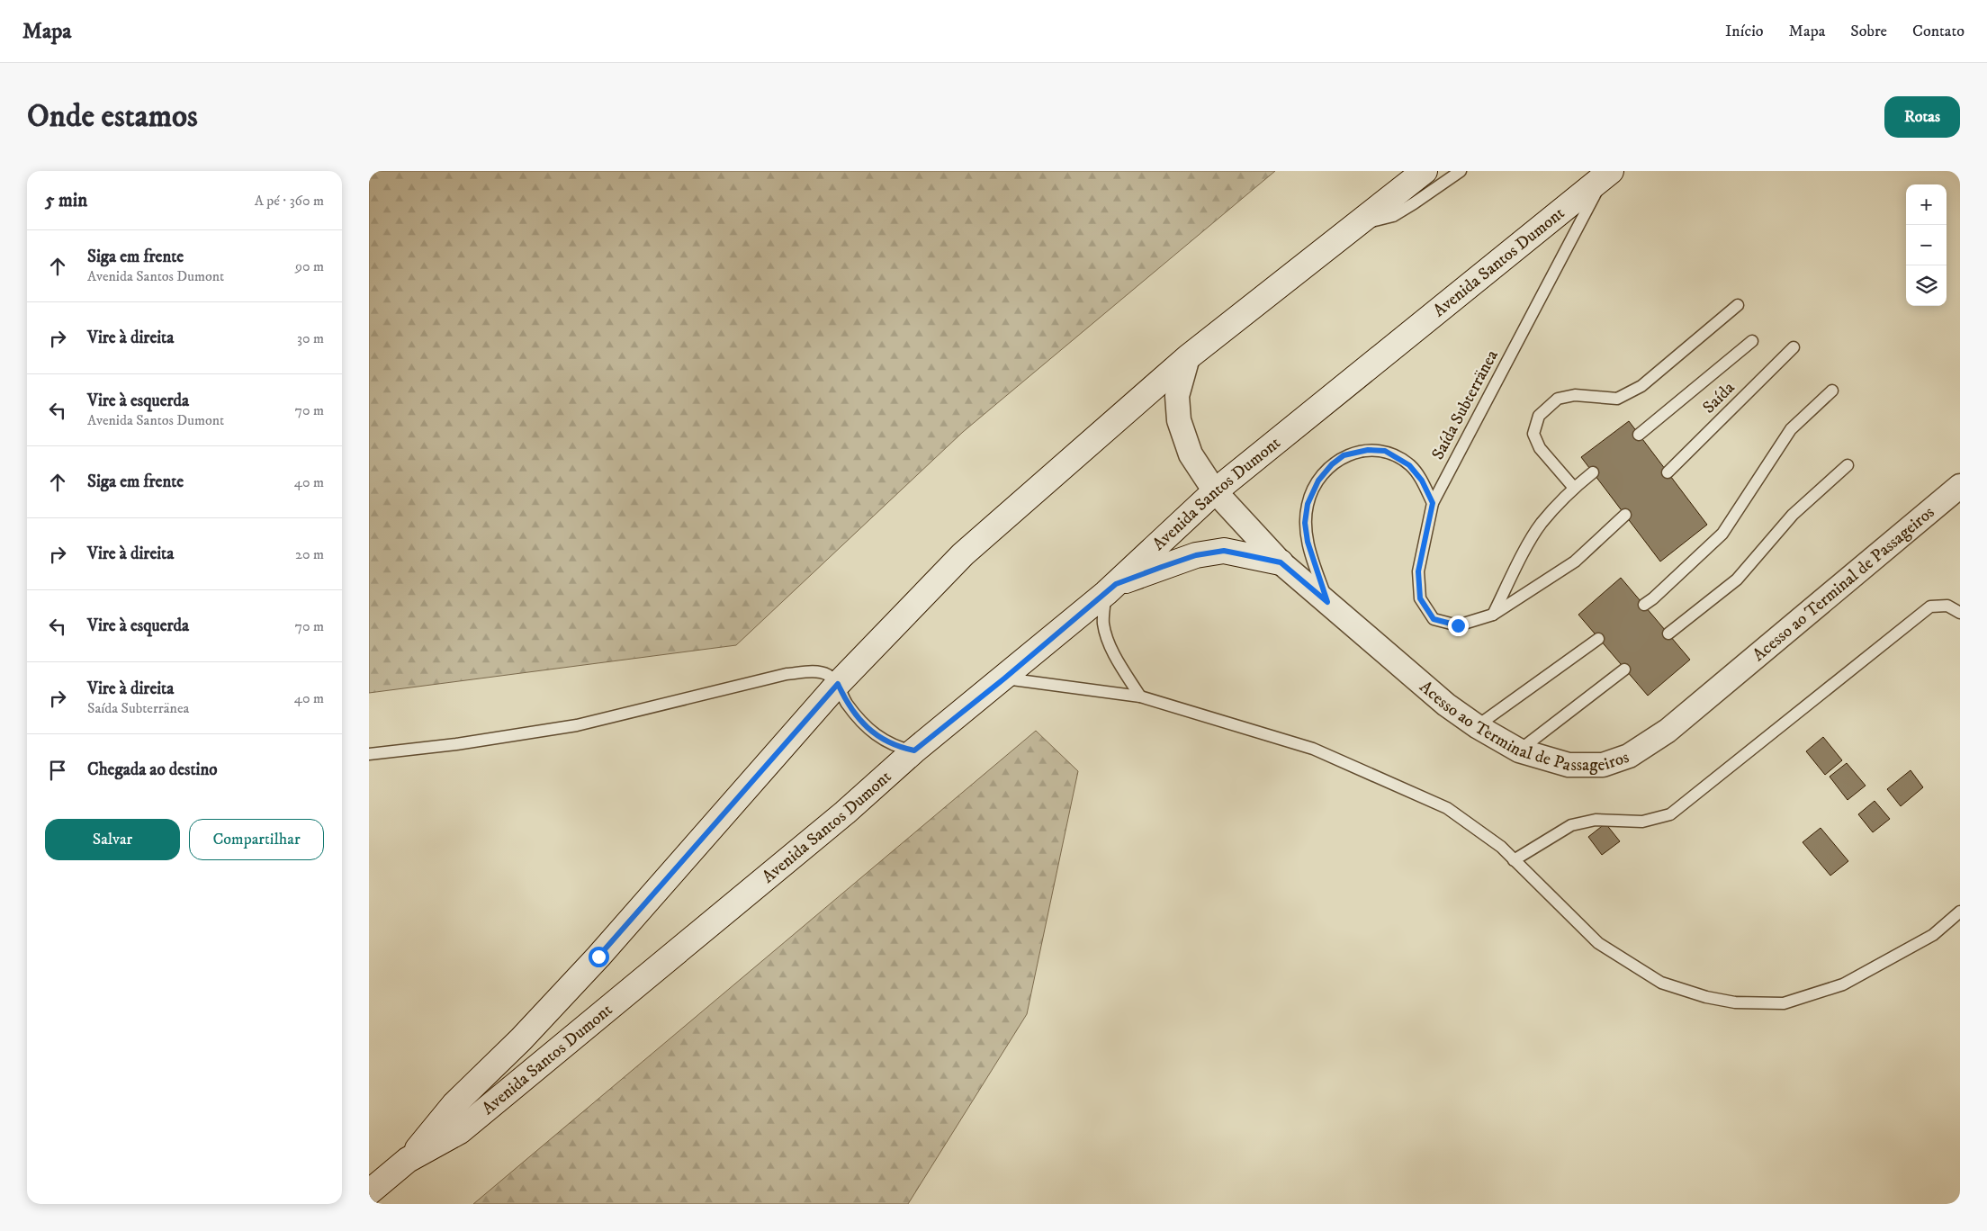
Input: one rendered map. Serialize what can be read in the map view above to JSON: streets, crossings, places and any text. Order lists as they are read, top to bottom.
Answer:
{
  "streets": {
    "main road": ["Avenida Santos Dumont"],
    "street": ["Acesso ao Terminal de Passageiros"],
    "lane": ["Saída", "Saída Subterränea"]
  },
  "crossings": [
    ["Avenida Santos Dumont", "Saída Subterränea"],
    ["Avenida Santos Dumont", "Acesso ao Terminal de Passageiros"]
  ],
  "page": {
    "header": "Mapa",
    "nav": [
      "Início",
      "Mapa",
      "Sobre",
      "Contato"
    ],
    "buttons": [
      "Rotas",
      ["Salvar", "Compartilhar"]
    ],
    "title": "Onde estamos",
    "heading": ["5 min", "A pé · 360 m"],
    "map_buttons": ["+", "−"],
    "list": [
      ["Siga em frente", "Avenida Santos Dumont", "90 m"],
      ["Vire à direita", "30 m"],
      ["Vire à esquerda", "Avenida Santos Dumont", "70 m"],
      ["Siga em frente", "40 m"],
      ["Vire à direita", "20 m"],
      ["Vire à esquerda", "70 m"],
      ["Vire à direita", "Saída Subterränea", "40 m"],
      "Chegada ao destino"
    ]
  }
}
